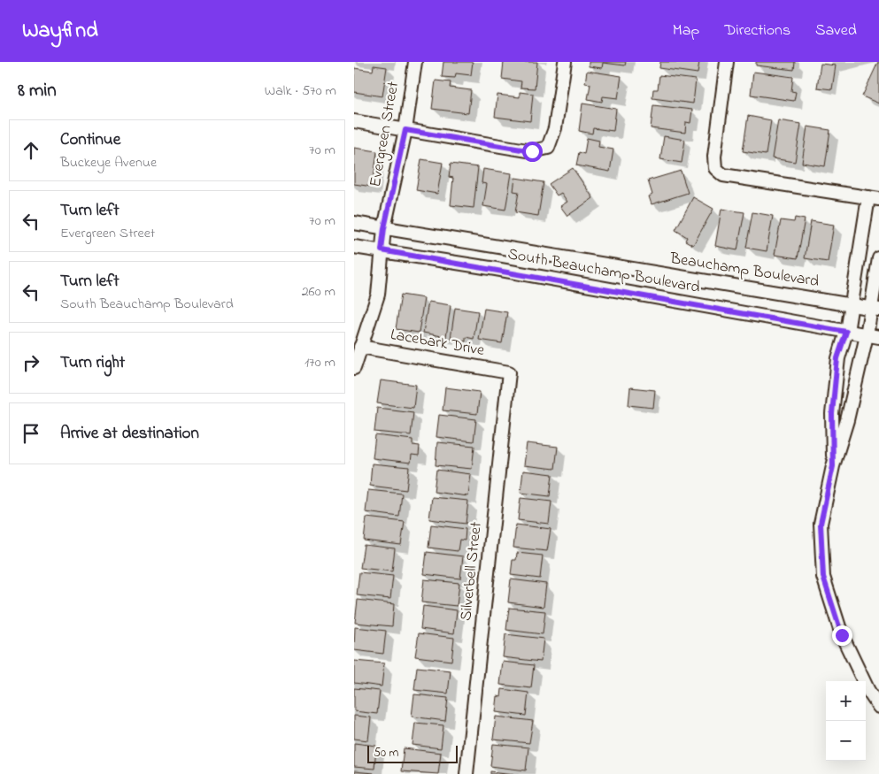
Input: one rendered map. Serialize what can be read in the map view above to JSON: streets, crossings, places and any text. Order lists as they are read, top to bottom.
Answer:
{
  "streets": {
    "street": [
      "Evergreen Street",
      "Beauchamp Boulevard",
      "South Beauchamp Boulevard",
      "Lacebark Drive",
      "Silverbell Street"
    ]
  },
  "crossings": [
    ["Evergreen Street", "South Beauchamp Boulevard"],
    ["Evergreen Street", "Lacebark Drive"],
    ["Beauchamp Boulevard", "South Beauchamp Boulevard"],
    ["Lacebark Drive", "Silverbell Street"]
  ],
  "scale_bar": "50 m",
  "page": {
    "header": "Wayfind",
    "nav": ["Map", "Directions", "Saved"],
    "heading": ["8 min", "Walk · 570 m"],
    "list": [
      ["Continue", "Buckeye Avenue", "70 m"],
      ["Turn left", "Evergreen Street", "70 m"],
      ["Turn left", "South Beauchamp Boulevard", "260 m"],
      ["Turn right", "170 m"],
      "Arrive at destination"
    ],
    "map_buttons": ["+", "−"],
    "scale": "50 m"
  }
}
